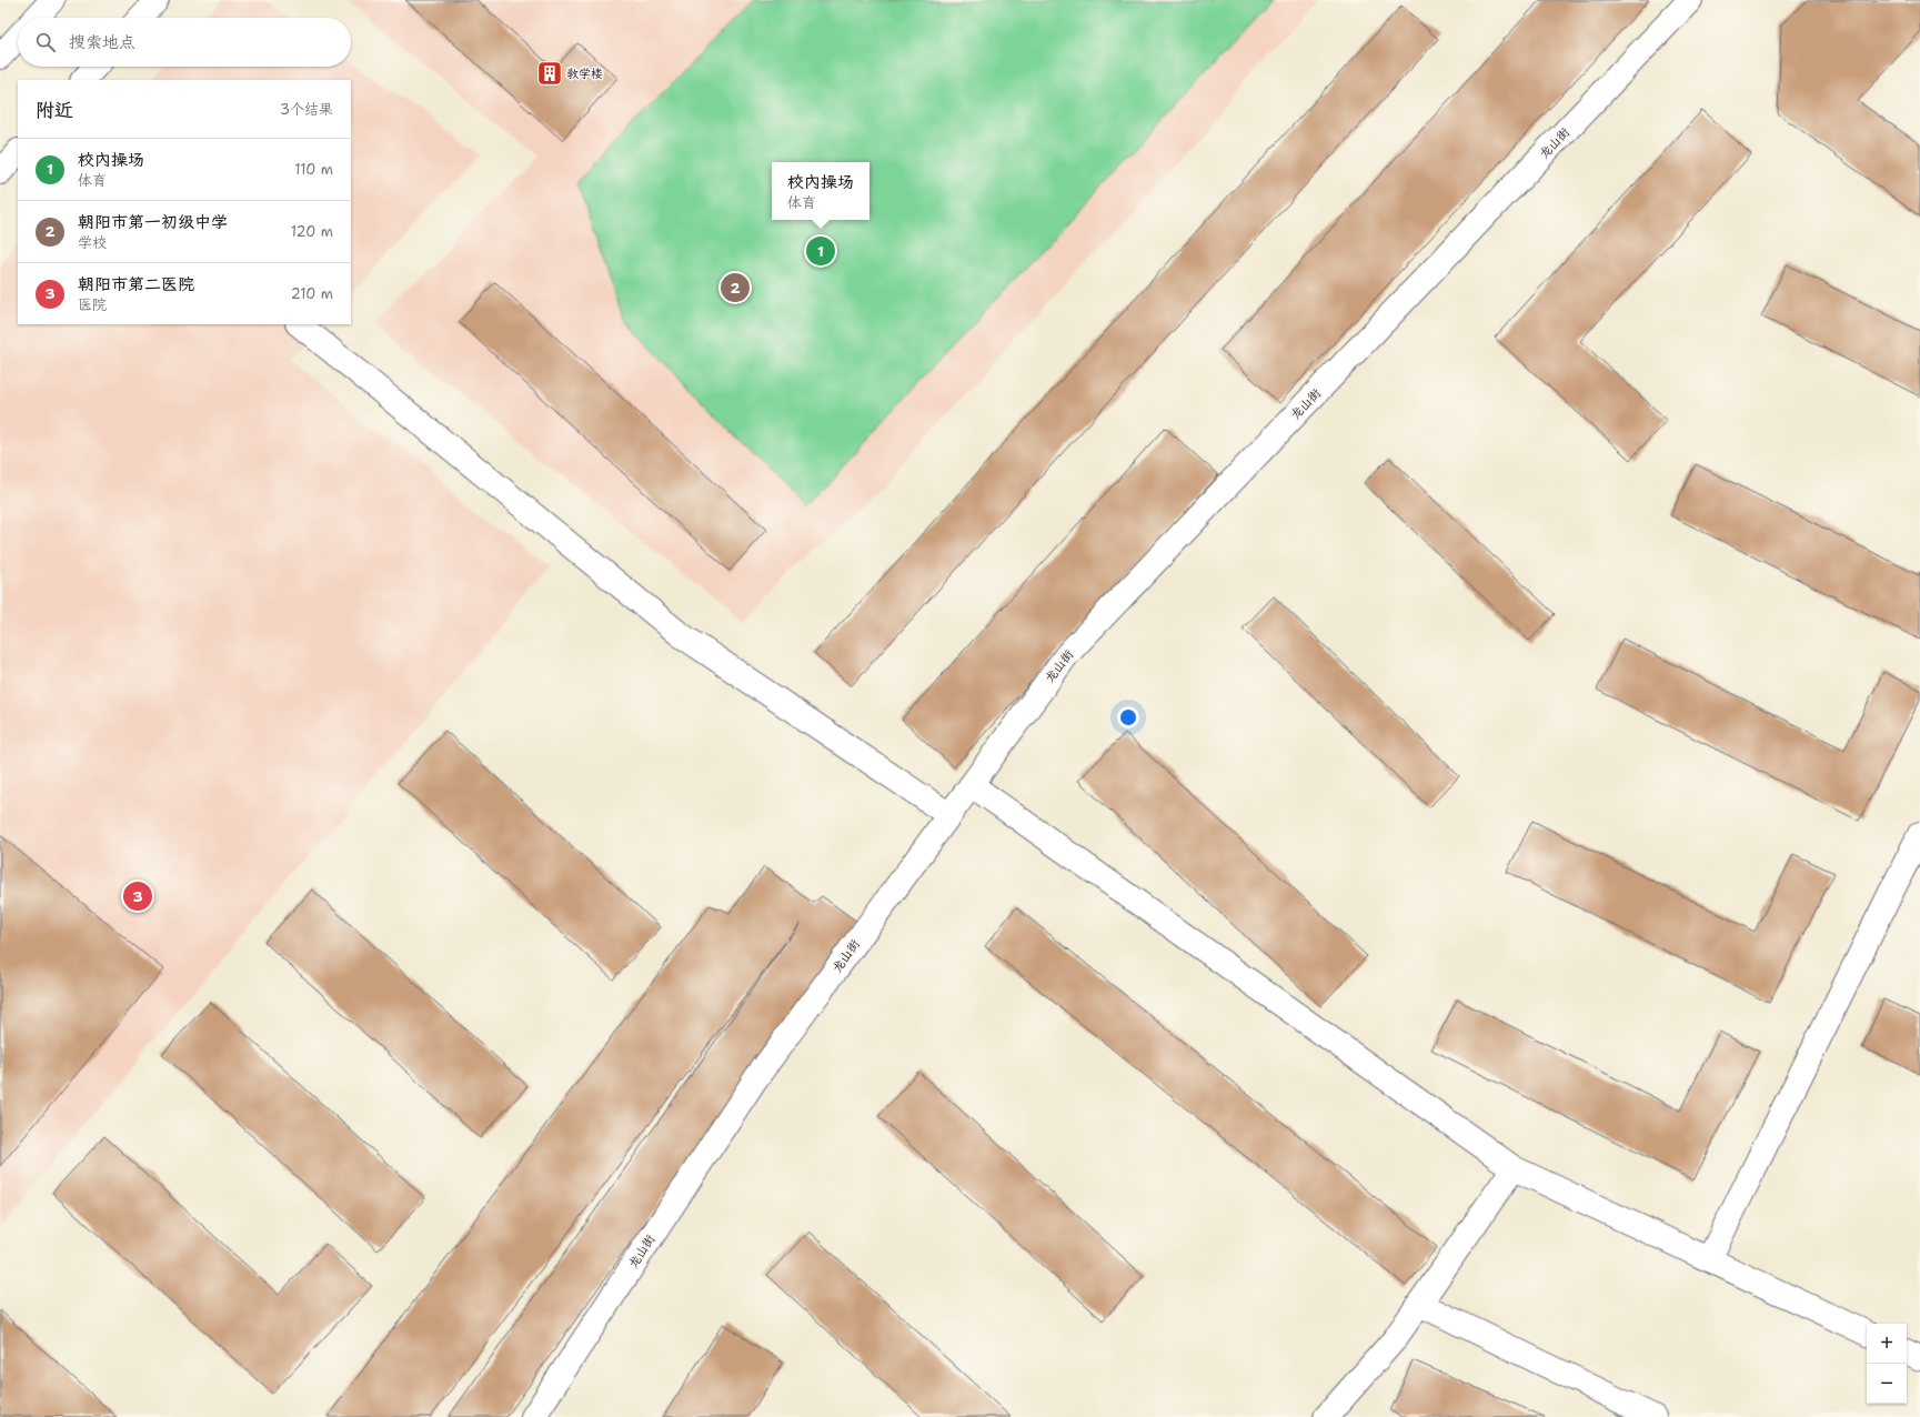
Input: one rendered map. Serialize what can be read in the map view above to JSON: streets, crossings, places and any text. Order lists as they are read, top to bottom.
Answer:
{
  "streets": {
    "street": ["龙山街"]
  },
  "places": {
    "building": ["教学楼"]
  },
  "page": {
    "search": "搜索地点",
    "heading": ["附近", "3个结果"],
    "list": [
      {
        "mark": "1",
        "name": "校内操场",
        "note": "体育",
        "value": "110 m"
      },
      {
        "mark": "2",
        "name": "朝阳市第一初级中学",
        "note": "学校",
        "value": "120 m"
      },
      {
        "mark": "3",
        "name": "朝阳市第二医院",
        "note": "医院",
        "value": "210 m"
      }
    ],
    "popup": ["校内操场", "体育"],
    "pins": ["1", "2", "3"],
    "map_buttons": ["+", "−"]
  }
}
